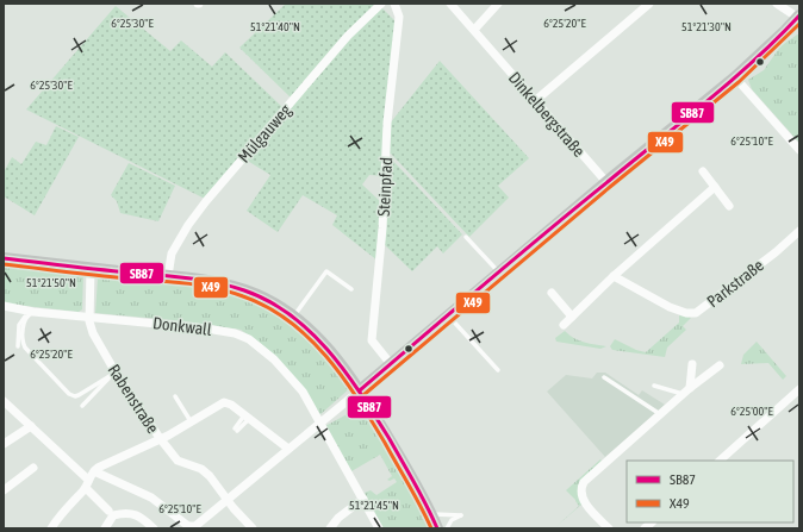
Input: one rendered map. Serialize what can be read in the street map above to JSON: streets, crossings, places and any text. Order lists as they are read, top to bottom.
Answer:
{
  "streets": {
    "street": [
      "Dinkelbergstraße",
      "Mülgauweg",
      "Steinpfad",
      "Parkstraße",
      "Donkwall",
      "Rabenstraße"
    ]
  },
  "crossings": [
    ["Donkwall", "Rabenstraße"]
  ],
  "lines": ["transit line SB87", "transit line X49"],
  "legend": ["SB87", "X49"],
  "coordinates": [
    "6°25'30\"E",
    "6°25'20\"E",
    "51°21'40\"N",
    "51°21'30\"N",
    "6°25'10\"E",
    "51°21'50\"N",
    "6°25'00\"E",
    "51°21'45\"N"
  ]
}
